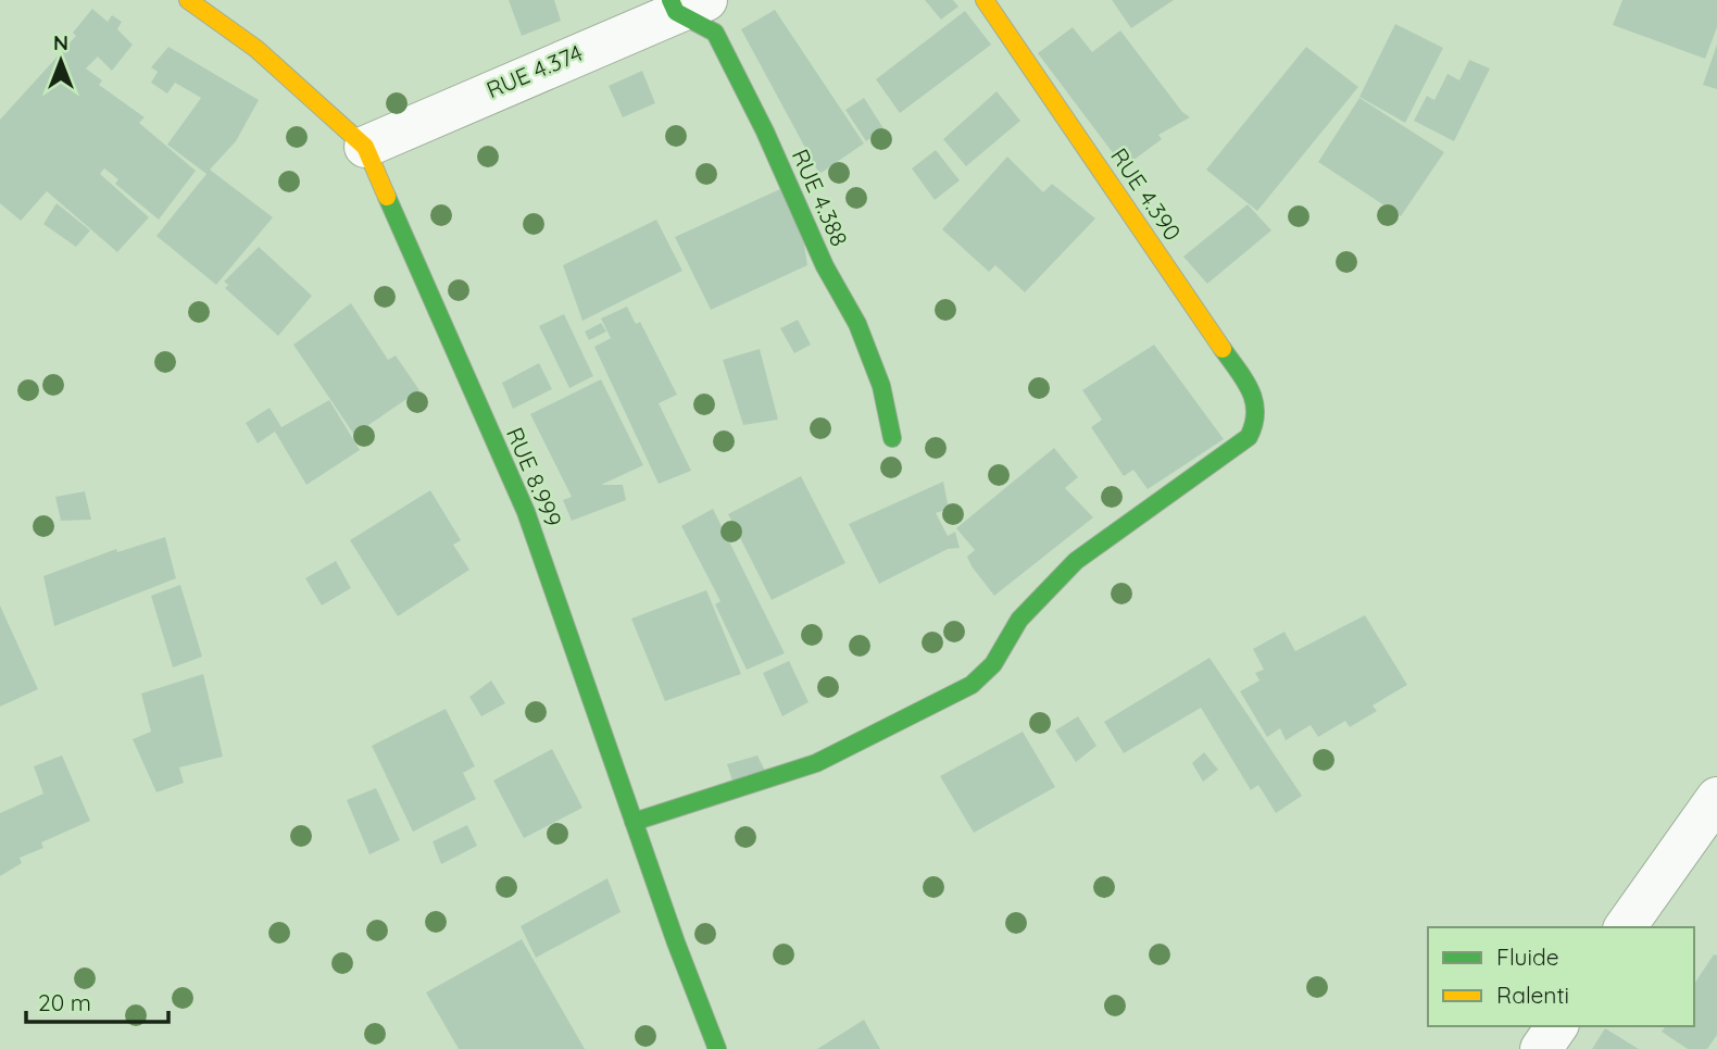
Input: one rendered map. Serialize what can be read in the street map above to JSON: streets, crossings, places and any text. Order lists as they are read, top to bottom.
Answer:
{
  "streets": {
    "street": [
      "RUE 4.374",
      "RUE 4.390",
      "RUE 4.388",
      "RUE 8.999"
    ]
  },
  "crossings": [
    ["RUE 4.374", "RUE 4.388"],
    ["RUE 4.374", "RUE 8.999"],
    ["RUE 4.390", "RUE 8.999"]
  ],
  "legend": ["Fluide", "Ralenti"],
  "scale_bar": "20 m",
  "north": "top"
}
